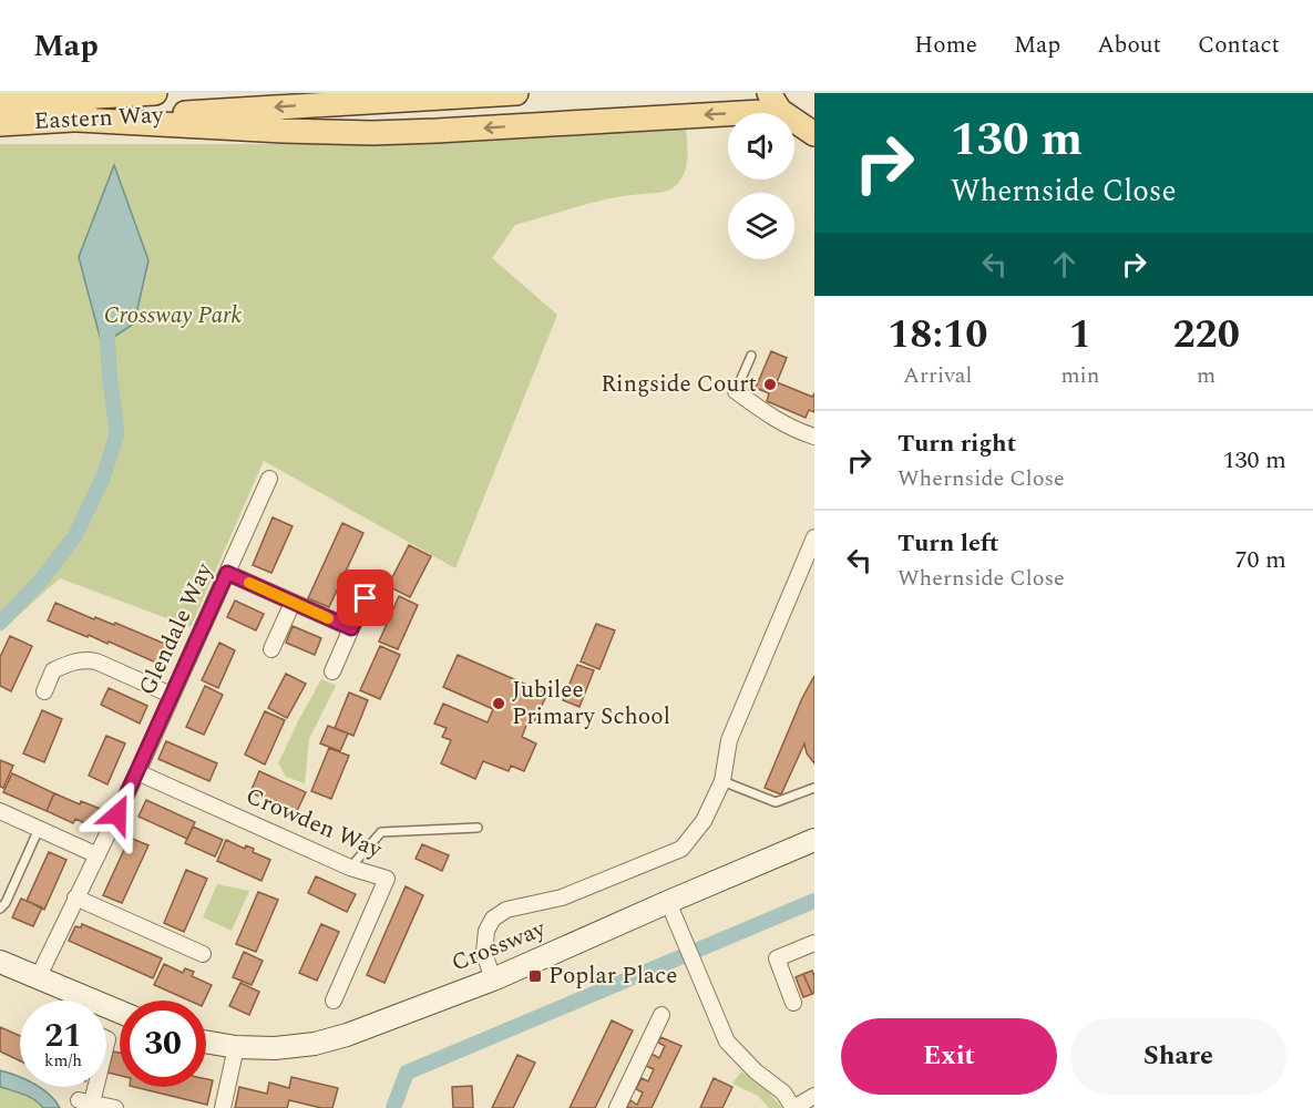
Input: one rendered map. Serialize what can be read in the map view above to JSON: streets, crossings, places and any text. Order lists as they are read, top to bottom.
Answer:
{
  "streets": {
    "main road": ["Eastern Way"],
    "street": ["Glendale Way", "Crowden Way", "Crossway"]
  },
  "crossings": [
    ["Glendale Way", "Crowden Way"]
  ],
  "parks": ["Crossway Park"],
  "places": {
    "other": ["Ringside Court", "Jubilee Primary School"],
    "transit": ["Poplar Place"]
  },
  "page": {
    "header": "Map",
    "nav": [
      "Home",
      "Map",
      "About",
      "Contact"
    ],
    "turn": ["130 m", "Whernside Close"],
    "eta": [
      "18:10",
      "Arrival",
      "1",
      "min",
      "220",
      "m"
    ],
    "list": [
      {
        "name": "Turn right",
        "note": "Whernside Close",
        "value": "130 m"
      },
      {
        "name": "Turn left",
        "note": "Whernside Close",
        "value": "70 m"
      }
    ],
    "speed": "21 km/h",
    "limit": "30",
    "buttons": ["Exit", "Share"]
  }
}
